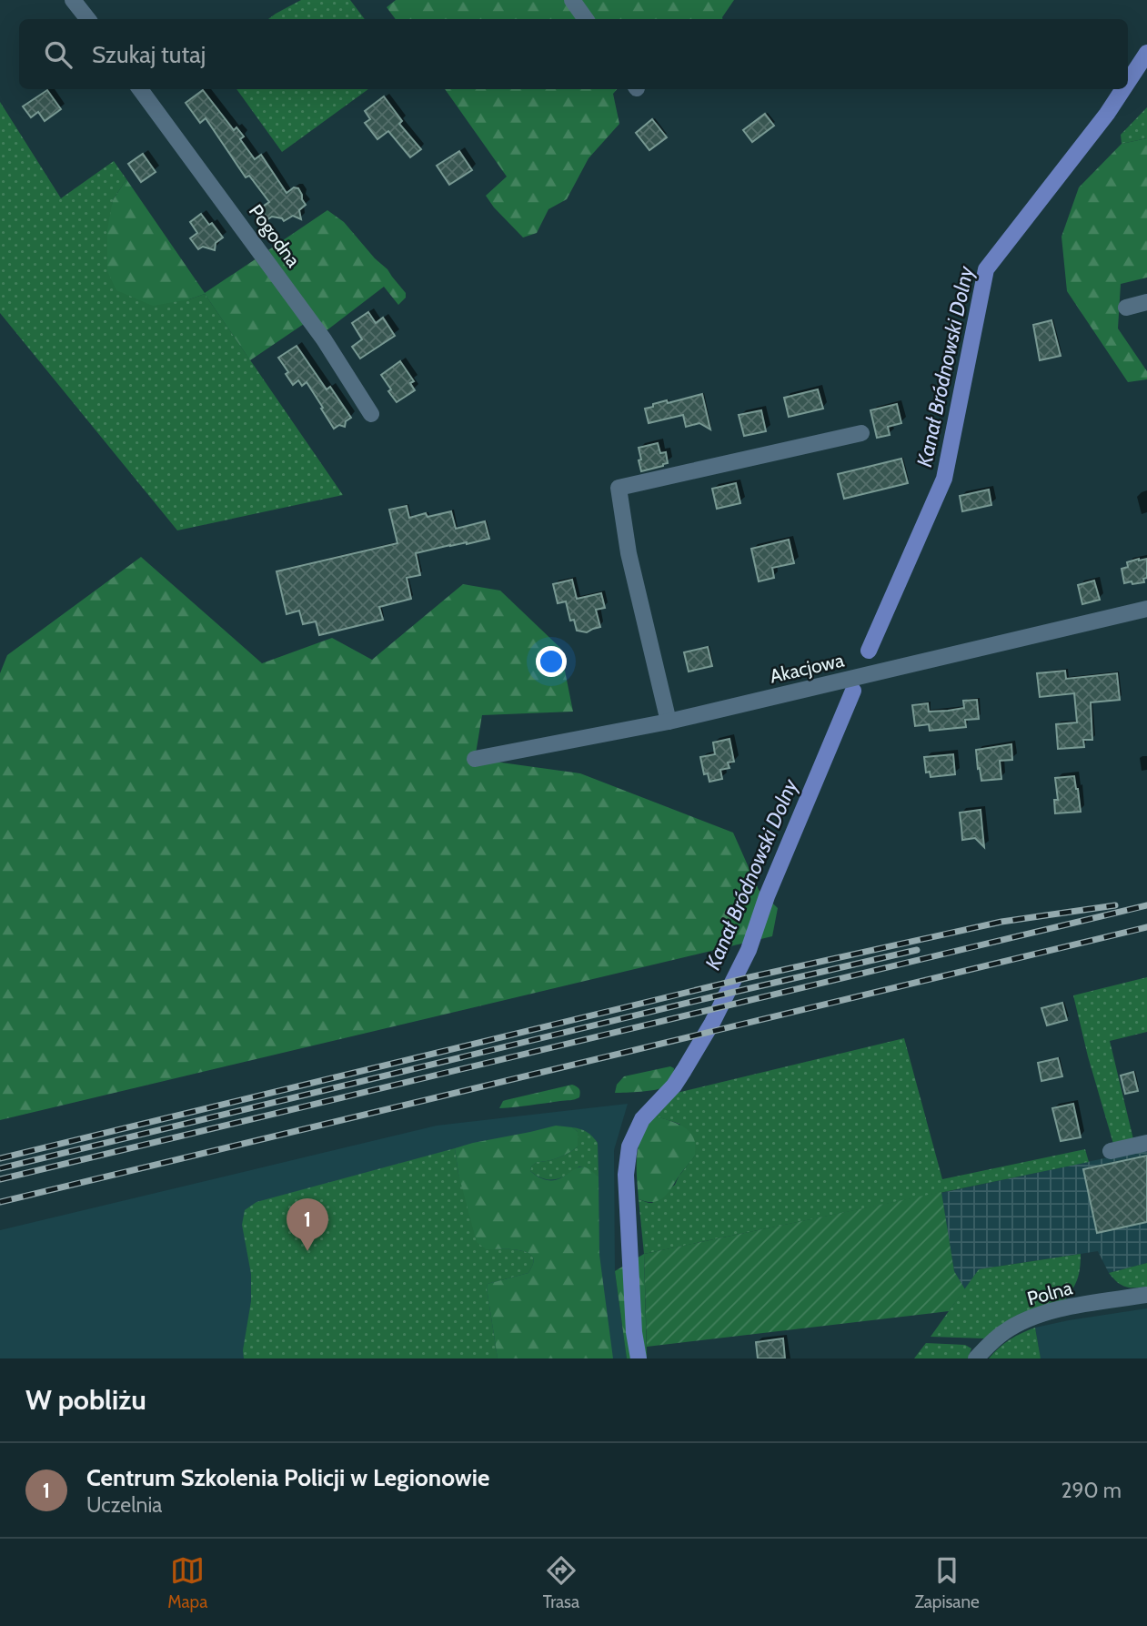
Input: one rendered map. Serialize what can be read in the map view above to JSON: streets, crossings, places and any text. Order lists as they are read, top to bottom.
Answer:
{
  "streets": {
    "street": ["Pogodna", "Akacjowa", "Polna"]
  },
  "water": ["Kanał Bródnowski Dolny"],
  "page": {
    "search": "Szukaj tutaj",
    "pins": "1",
    "heading": "W pobliżu",
    "list": [
      {
        "mark": "1",
        "name": "Centrum Szkolenia Policji w Legionowie",
        "note": "Uczelnia",
        "value": "290 m"
      }
    ],
    "nav": ["Mapa", "Trasa", "Zapisane"]
  }
}
